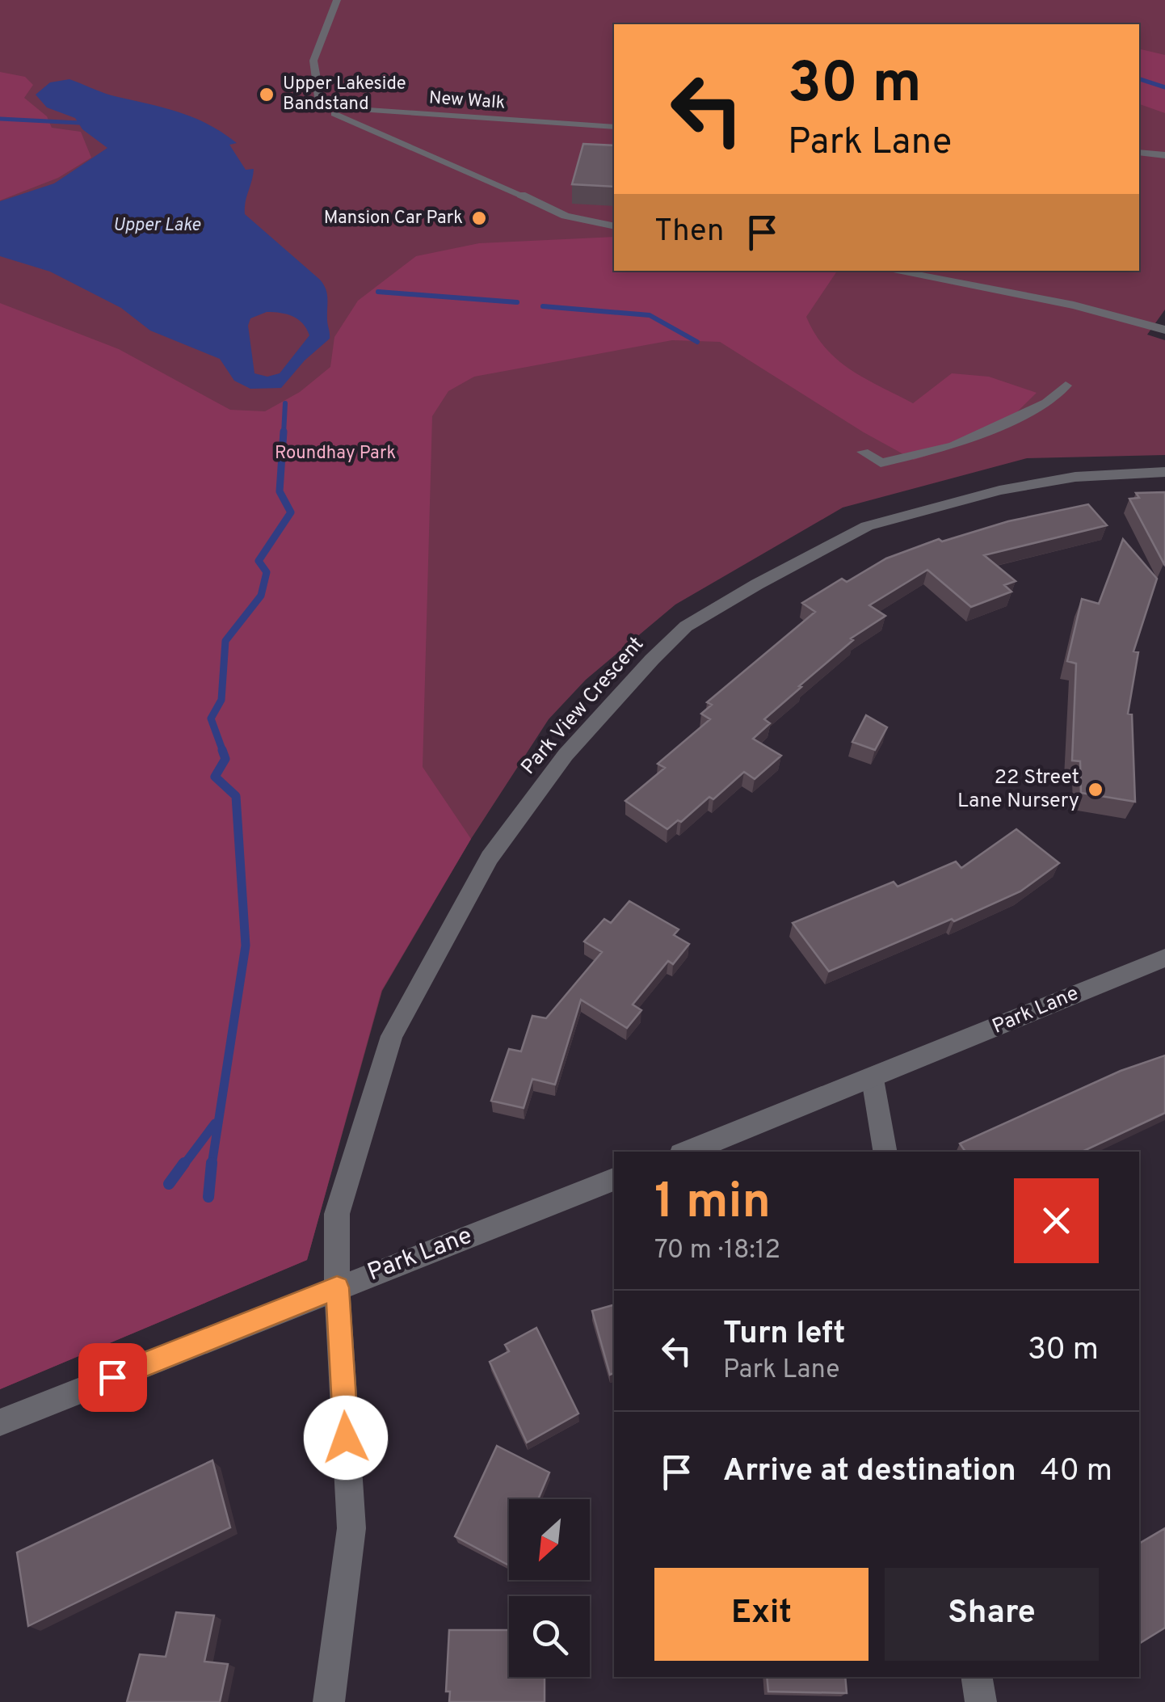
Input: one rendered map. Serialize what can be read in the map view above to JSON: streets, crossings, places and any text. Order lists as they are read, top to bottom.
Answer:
{
  "streets": {
    "street": ["New Walk", "Park View Crescent", "Park Lane"]
  },
  "crossings": [
    ["Park View Crescent", "Park Lane"]
  ],
  "water": ["Upper Lake"],
  "parks": ["Roundhay Park"],
  "places": ["Upper Lakeside Bandstand", "Mansion Car Park", "22 Street Lane Nursery"],
  "north": "bottom left",
  "page": {
    "turn": ["30 m", "Park Lane"],
    "then": "Then",
    "heading": ["1 min", "70 m · 18:12"],
    "list": [
      {
        "name": "Turn left",
        "note": "Park Lane",
        "value": "30 m"
      },
      {
        "name": "Arrive at destination",
        "value": "40 m"
      }
    ],
    "buttons": ["Exit", "Share"]
  }
}
